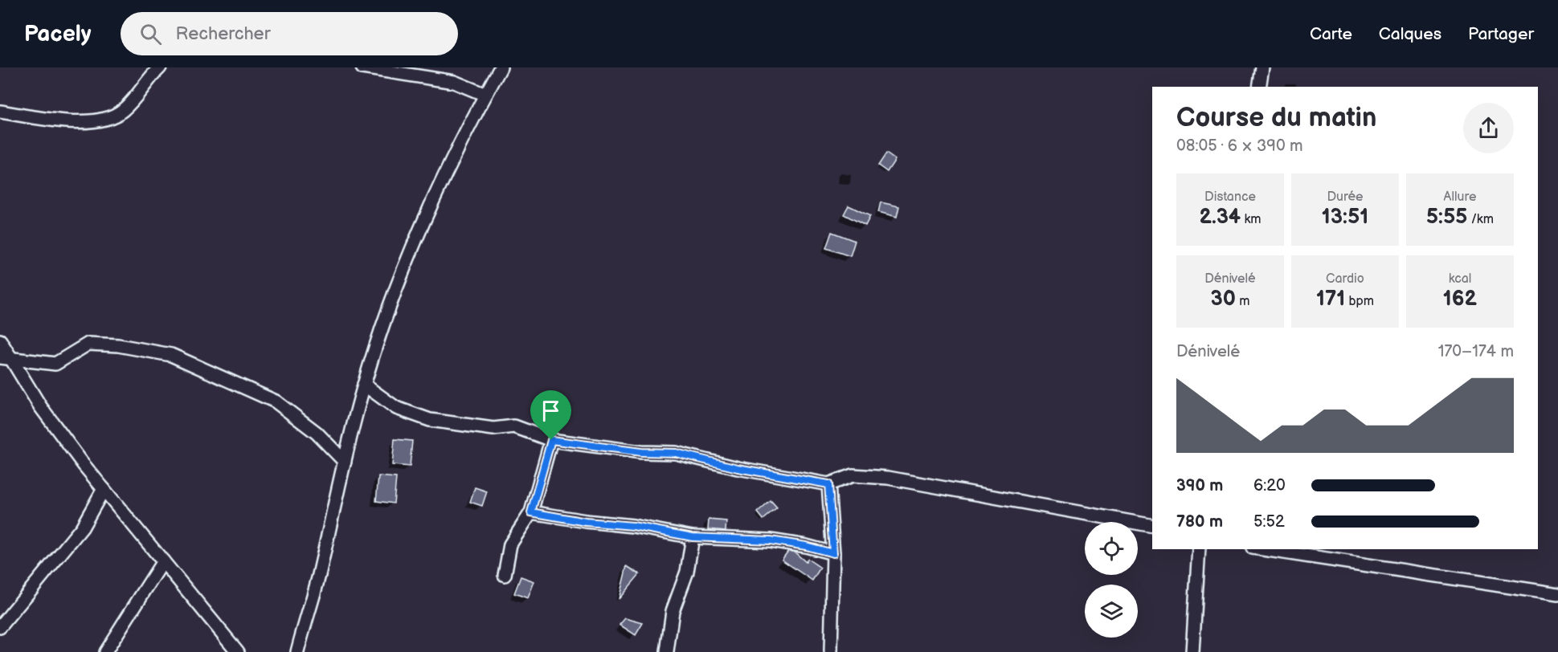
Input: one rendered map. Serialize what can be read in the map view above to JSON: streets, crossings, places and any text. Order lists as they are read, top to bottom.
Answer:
{
  "page": {
    "header": "Pacely",
    "search": "Rechercher",
    "nav": ["Carte", "Calques", "Partager"],
    "heading": ["Course du matin", "08:05 · 6 × 390 m"],
    "stats": [
      ["Distance", "2.34 km"],
      ["Durée", "13:51"],
      ["Allure", "5:55 /km"],
      ["Dénivelé", "30 m"],
      ["Cardio", "171 bpm"],
      ["kcal", "162"]
    ],
    "chart": ["Dénivelé", "170–174 m"],
    "list": [
      {
        "name": "390 m",
        "note": "6:20"
      },
      {
        "name": "780 m",
        "note": "5:52"
      }
    ]
  }
}
